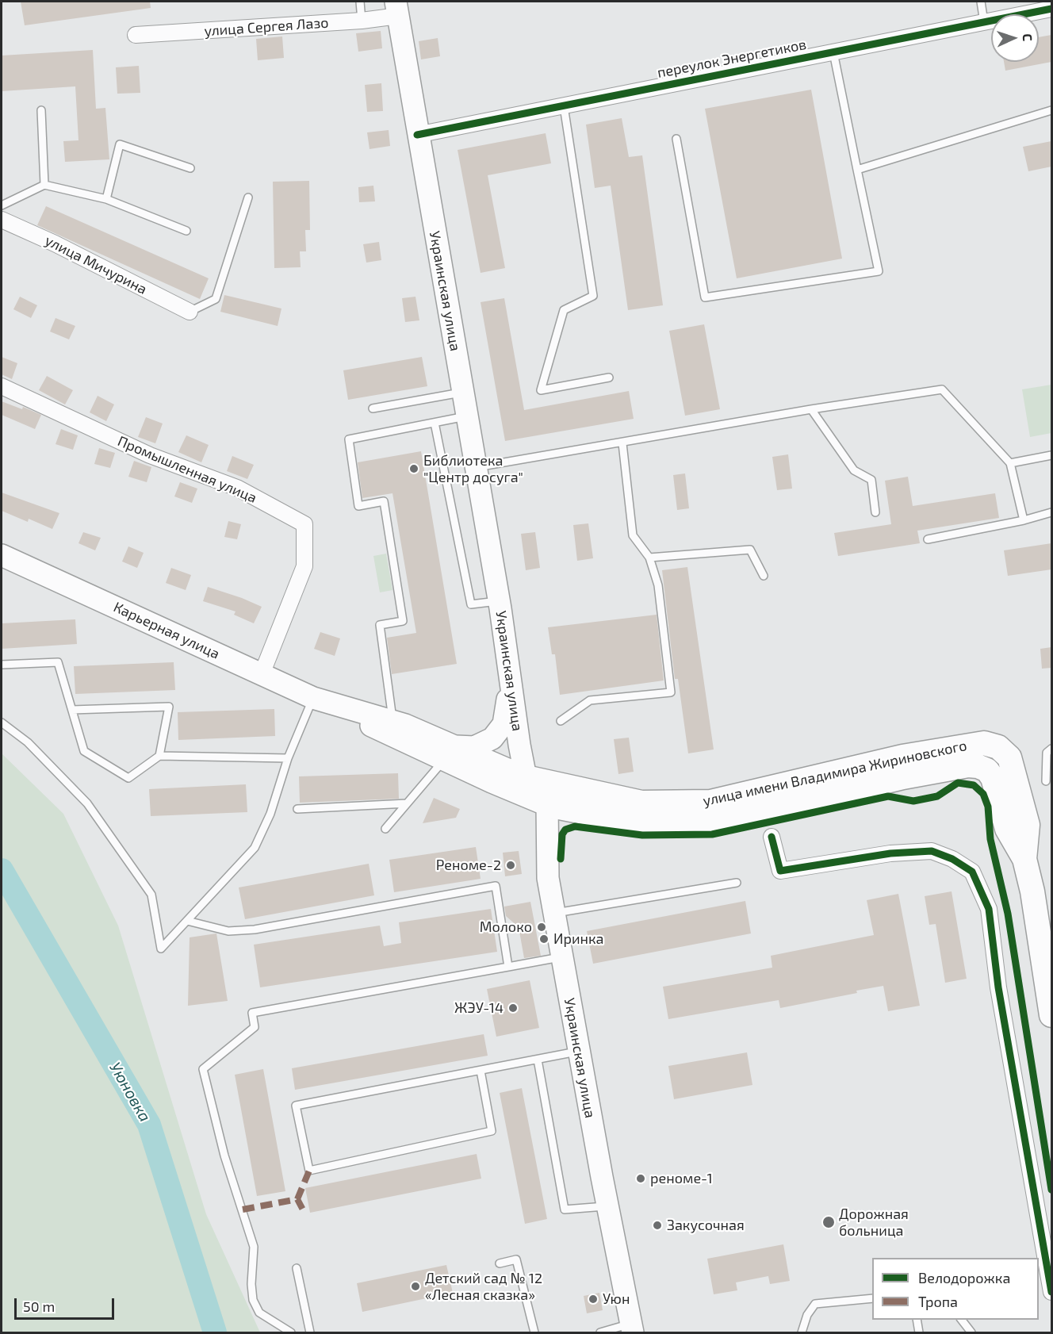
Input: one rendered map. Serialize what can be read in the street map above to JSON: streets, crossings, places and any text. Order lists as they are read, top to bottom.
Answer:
{
  "streets": {
    "main road": ["Украинская улица", "Карьерная улица", "улица имени Владимира Жириновского"],
    "street": [
      "улица Сергея Лазо",
      "переулок Энергетиков",
      "улица Мичурина",
      "Промышленная улица"
    ]
  },
  "crossings": [
    ["улица Сергея Лазо", "Украинская улица"],
    ["переулок Энергетиков", "Украинская улица"],
    ["Украинская улица", "Карьерная улица"],
    ["Украинская улица", "улица имени Владимира Жириновского"],
    ["Промышленная улица", "Карьерная улица"],
    ["Карьерная улица", "улица имени Владимира Жириновского"]
  ],
  "water": ["Уюновка"],
  "places": [
    "Библиотека \"Центр досуга\"",
    "Реноме-2",
    "Молоко",
    "Иринка",
    "ЖЭУ-14",
    "реноме-1",
    "Дорожная больница",
    "Закусочная",
    "Детский сад № 12 «Лесная сказка»",
    "Уюн"
  ],
  "legend": ["Велодорожка", "Тропа"],
  "scale_bar": "50 m",
  "north": "right"
}
